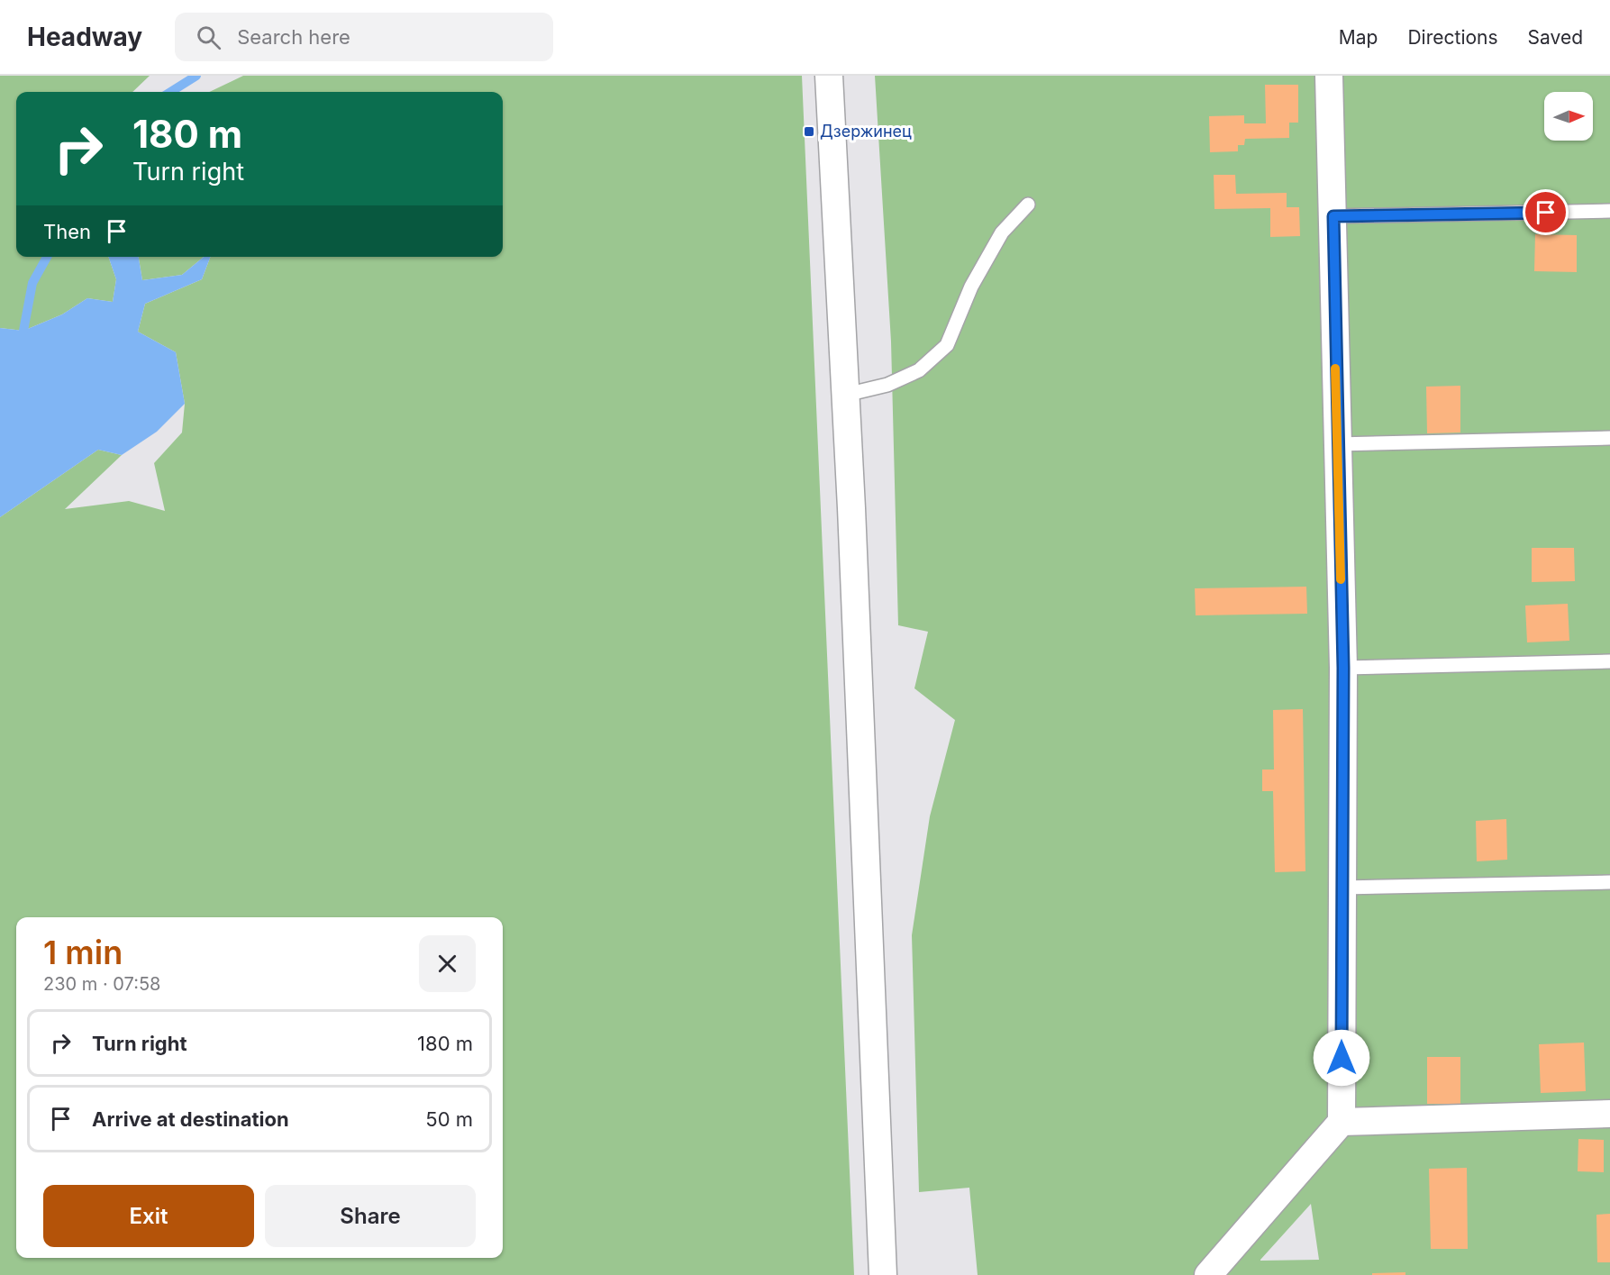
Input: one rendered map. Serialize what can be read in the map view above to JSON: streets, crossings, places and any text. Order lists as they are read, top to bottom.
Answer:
{
  "places": {
    "transit": ["Дзержинец"]
  },
  "north": "right",
  "page": {
    "header": "Headway",
    "search": "Search here",
    "nav": ["Map", "Directions", "Saved"],
    "turn": ["180 m", "Turn right"],
    "then": "Then",
    "heading": ["1 min", "230 m · 07:58"],
    "list": [
      {
        "name": "Turn right",
        "value": "180 m"
      },
      {
        "name": "Arrive at destination",
        "value": "50 m"
      }
    ],
    "buttons": ["Exit", "Share"]
  }
}
